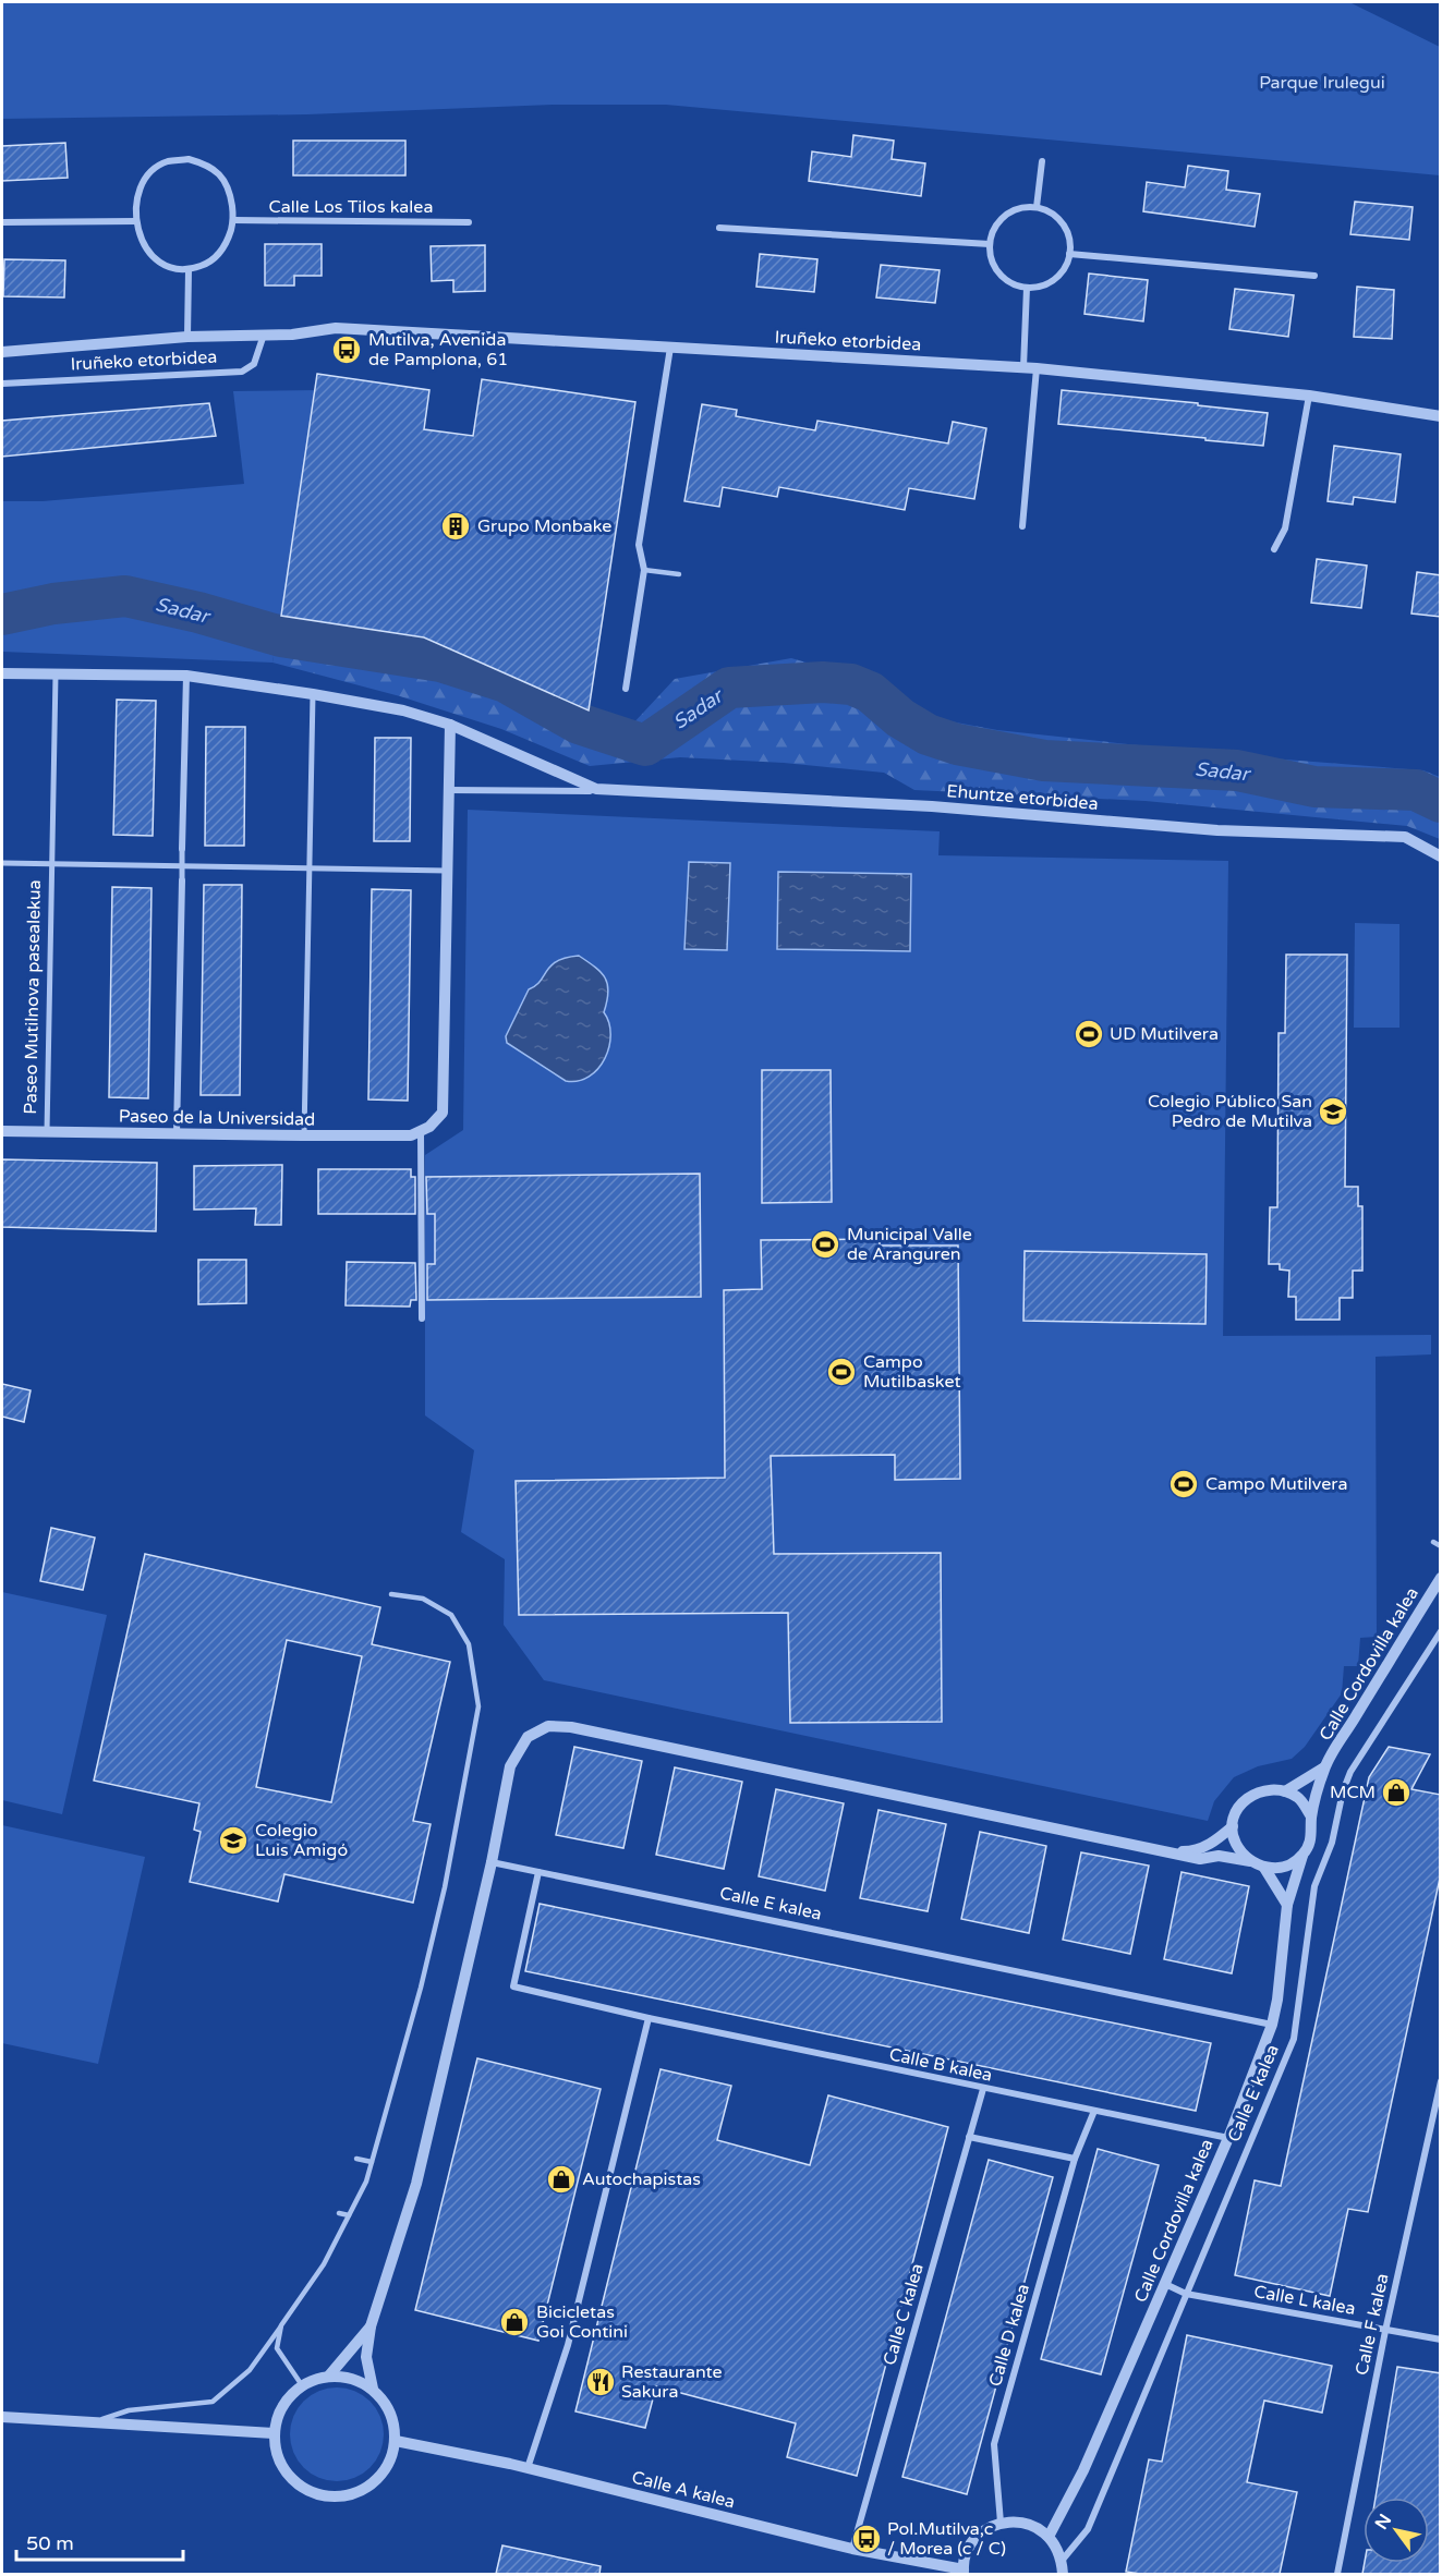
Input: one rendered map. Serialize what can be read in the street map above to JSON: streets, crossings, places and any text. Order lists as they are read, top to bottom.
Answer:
{
  "streets": {
    "street": [
      "Calle Los Tilos kalea",
      "Iruñeko etorbidea",
      "Ehuntze etorbidea",
      "Paseo Mutilnova pasealekua",
      "Paseo de la Universidad",
      "Calle Cordovilla kalea",
      "Calle E kalea",
      "Calle B kalea",
      "Calle L kalea",
      "Calle C kalea",
      "Calle F kalea",
      "Calle D kalea",
      "Calle A kalea"
    ]
  },
  "crossings": [
    ["Paseo Mutilnova pasealekua", "Paseo de la Universidad"],
    ["Calle Cordovilla kalea", "Calle E kalea"],
    ["Calle Cordovilla kalea", "Calle B kalea"],
    ["Calle Cordovilla kalea", "Calle L kalea"],
    ["Calle E kalea", "Calle B kalea"],
    ["Calle E kalea", "Calle L kalea"],
    ["Calle B kalea", "Calle C kalea"],
    ["Calle B kalea", "Calle D kalea"],
    ["Calle L kalea", "Calle F kalea"],
    ["Calle C kalea", "Calle A kalea"]
  ],
  "water": ["Sadar"],
  "parks": ["Parque Irulegui"],
  "places": {
    "bus stop": ["Mutilva, Avenida de Pamplona, 61", "Pol.Mutilva,c / Morea (c / C)"],
    "building": ["Grupo Monbake"],
    "sports": [
      "UD Mutilvera",
      "Municipal Valle de Aranguren",
      "Campo Mutilbasket",
      "Campo Mutilvera"
    ],
    "school or university": ["Colegio Público San Pedro de Mutilva", "Colegio Luis Amigó"],
    "shop": ["MCM", "Autochapistas", "Bicicletas Goi Contini"],
    "restaurant": ["Restaurante Sakura"]
  },
  "scale_bar": "50 m",
  "north": "top left"
}
